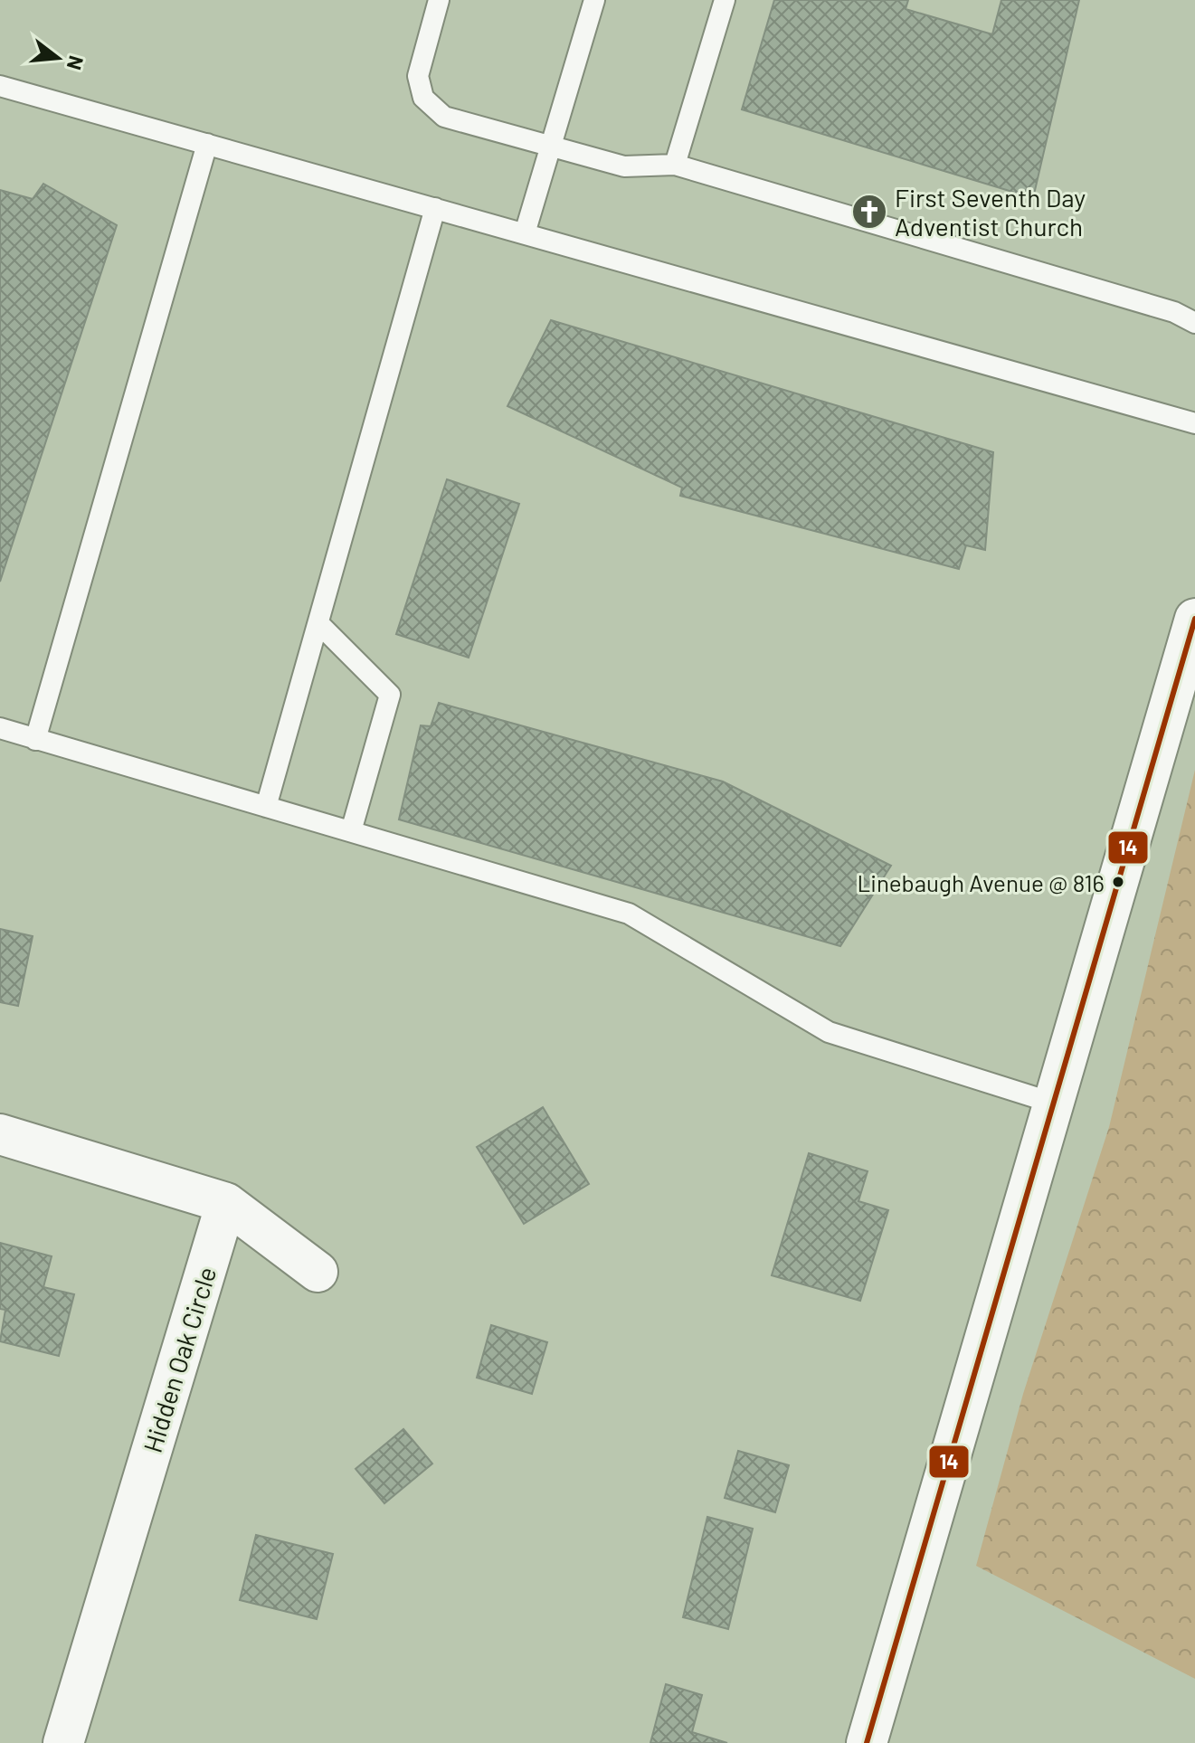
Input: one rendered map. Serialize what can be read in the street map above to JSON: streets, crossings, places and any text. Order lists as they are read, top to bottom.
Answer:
{
  "streets": {
    "street": ["Hidden Oak Circle"]
  },
  "places": {
    "church": ["First Seventh Day Adventist Church"],
    "other": ["Linebaugh Avenue @ 816"]
  },
  "lines": ["transit line 14"],
  "north": "right"
}
